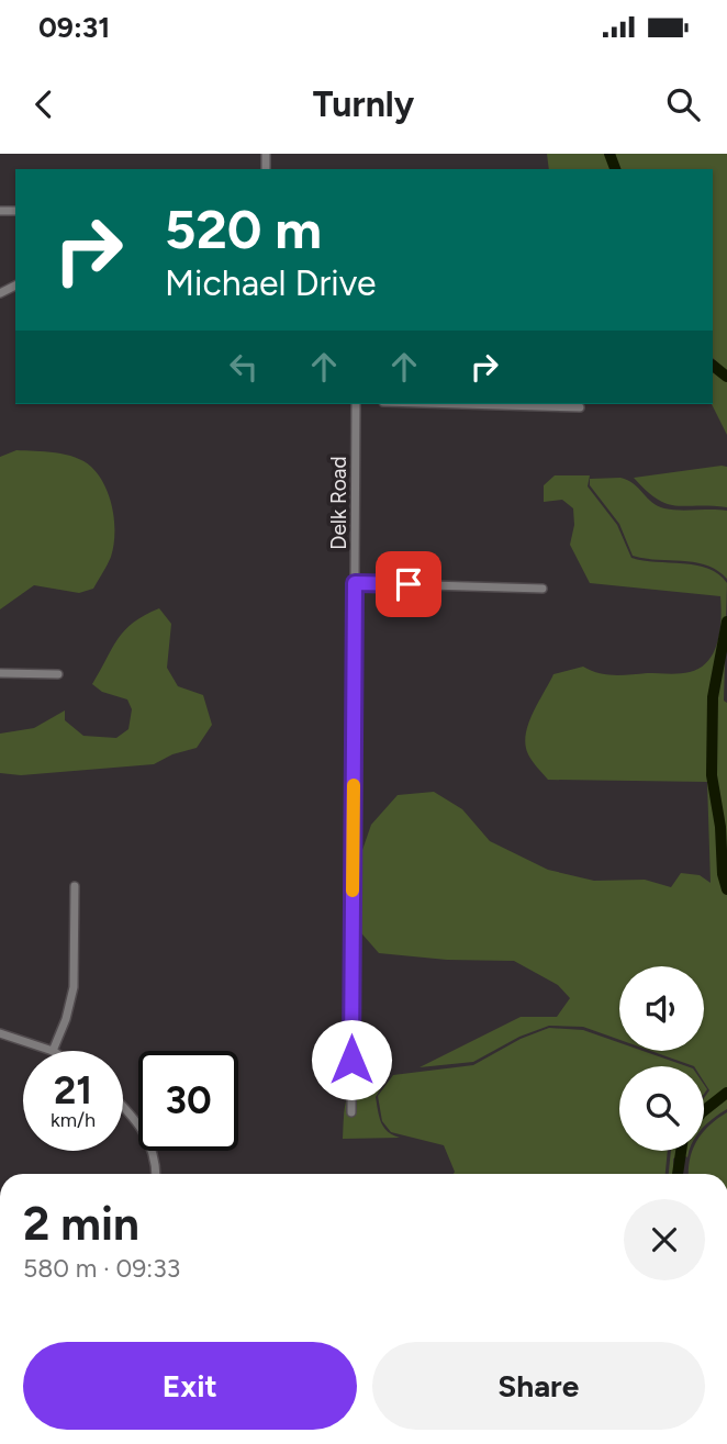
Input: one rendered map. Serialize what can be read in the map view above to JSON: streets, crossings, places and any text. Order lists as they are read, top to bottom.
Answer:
{
  "streets": {
    "street": ["Delk Road"]
  },
  "page": {
    "status": "09:31",
    "header": "Turnly",
    "turn": ["520 m", "Michael Drive"],
    "speed": "21 km/h",
    "limit": "30",
    "heading": ["2 min", "580 m · 09:33"],
    "buttons": ["Exit", "Share"]
  }
}
